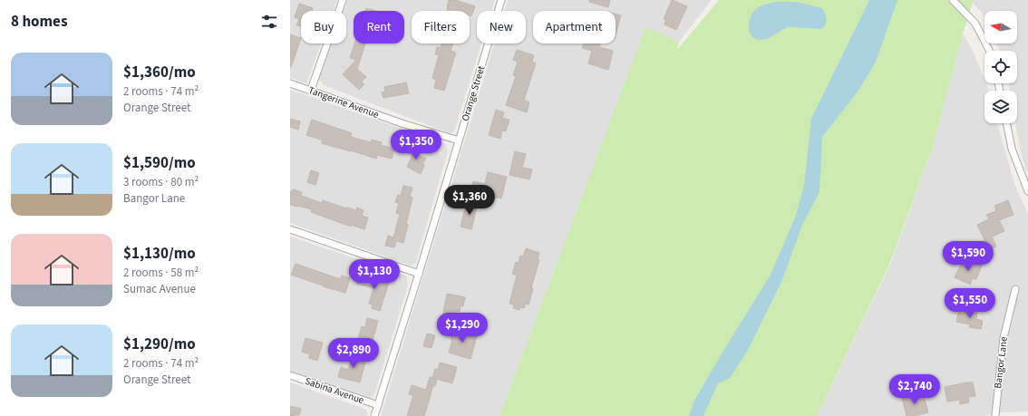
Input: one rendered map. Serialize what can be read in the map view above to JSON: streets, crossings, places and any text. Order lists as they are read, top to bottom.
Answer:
{
  "streets": {
    "street": [
      "Orange Street",
      "Tangerine Avenue",
      "Bangor Lane",
      "Sabina Avenue"
    ]
  },
  "crossings": [
    ["Orange Street", "Tangerine Avenue"],
    ["Orange Street", "Sabina Avenue"]
  ],
  "north": "left",
  "page": {
    "heading": "8 homes",
    "chip": [
      "Buy",
      "Rent",
      "Filters",
      "New",
      "Apartment"
    ],
    "list": [
      {
        "name": "$1,360/mo",
        "note": "2 rooms · 74 m² · Orange Street"
      },
      {
        "name": "$1,590/mo",
        "note": "3 rooms · 80 m² · Bangor Lane"
      },
      {
        "name": "$1,130/mo",
        "note": "2 rooms · 58 m² · Sumac Avenue"
      },
      {
        "name": "$1,290/mo",
        "note": "2 rooms · 74 m² · Orange Street"
      }
    ],
    "price": [
      "$1,350",
      "$1,360",
      "$1,590",
      "$1,130",
      "$1,550",
      "$1,290",
      "$2,890",
      "$2,740"
    ]
  }
}
